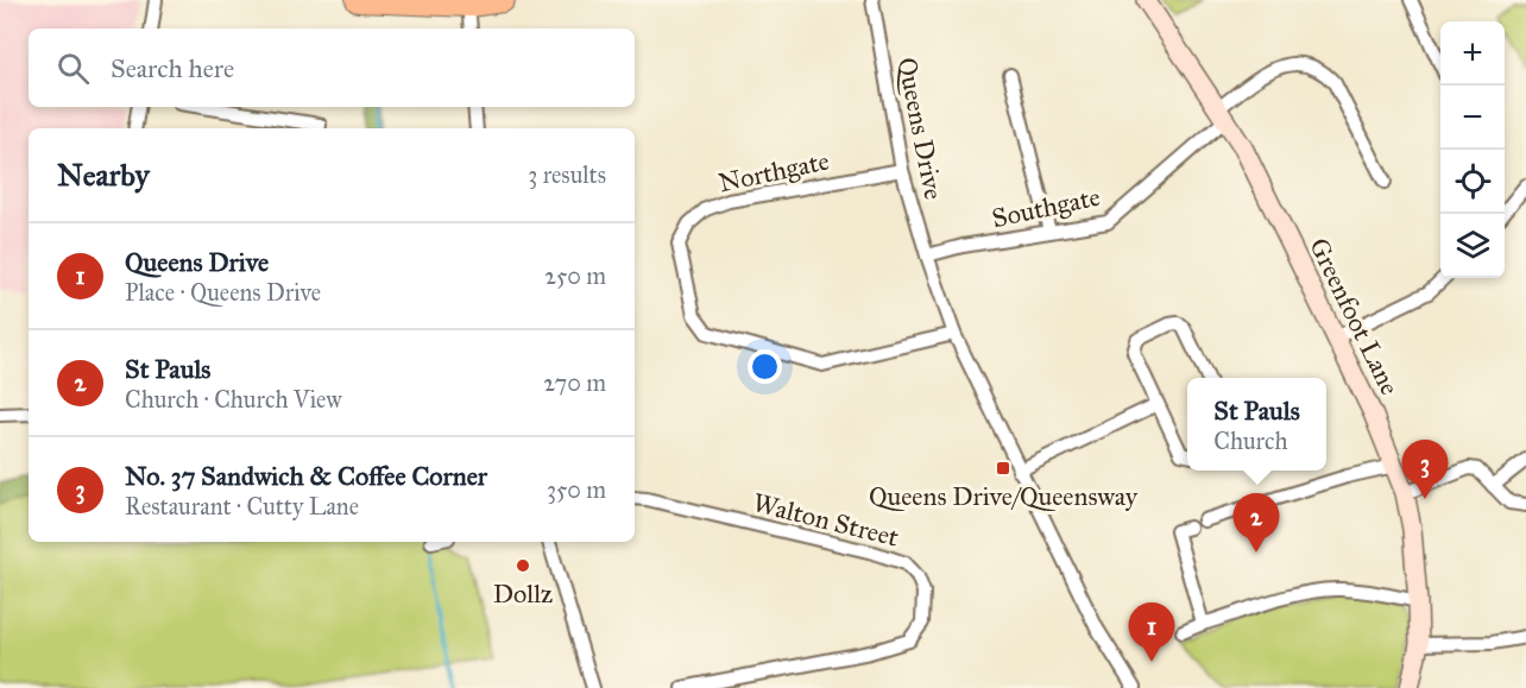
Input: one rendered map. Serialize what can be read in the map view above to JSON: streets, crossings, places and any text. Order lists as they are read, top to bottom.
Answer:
{
  "streets": {
    "street": [
      "Queens Drive",
      "Northgate",
      "Southgate",
      "Greenfoot Lane",
      "Walton Street"
    ]
  },
  "crossings": [
    ["Queens Drive", "Northgate"],
    ["Queens Drive", "Southgate"],
    ["Southgate", "Greenfoot Lane"]
  ],
  "places": {
    "transit": ["Queens Drive/Queensway"],
    "other": ["Dollz"]
  },
  "page": {
    "map_buttons": ["+", "−"],
    "search": "Search here",
    "heading": ["Nearby", "3 results"],
    "list": [
      {
        "mark": "1",
        "name": "Queens Drive",
        "note": "Place · Queens Drive",
        "value": "250 m"
      },
      {
        "mark": "2",
        "name": "St Pauls",
        "note": "Church · Church View",
        "value": "270 m"
      },
      {
        "mark": "3",
        "name": "No. 37 Sandwich & Coffee Corner",
        "note": "Restaurant · Cutty Lane",
        "value": "350 m"
      }
    ],
    "popup": ["St Pauls", "Church"],
    "pins": ["3", "2", "1"]
  }
}
